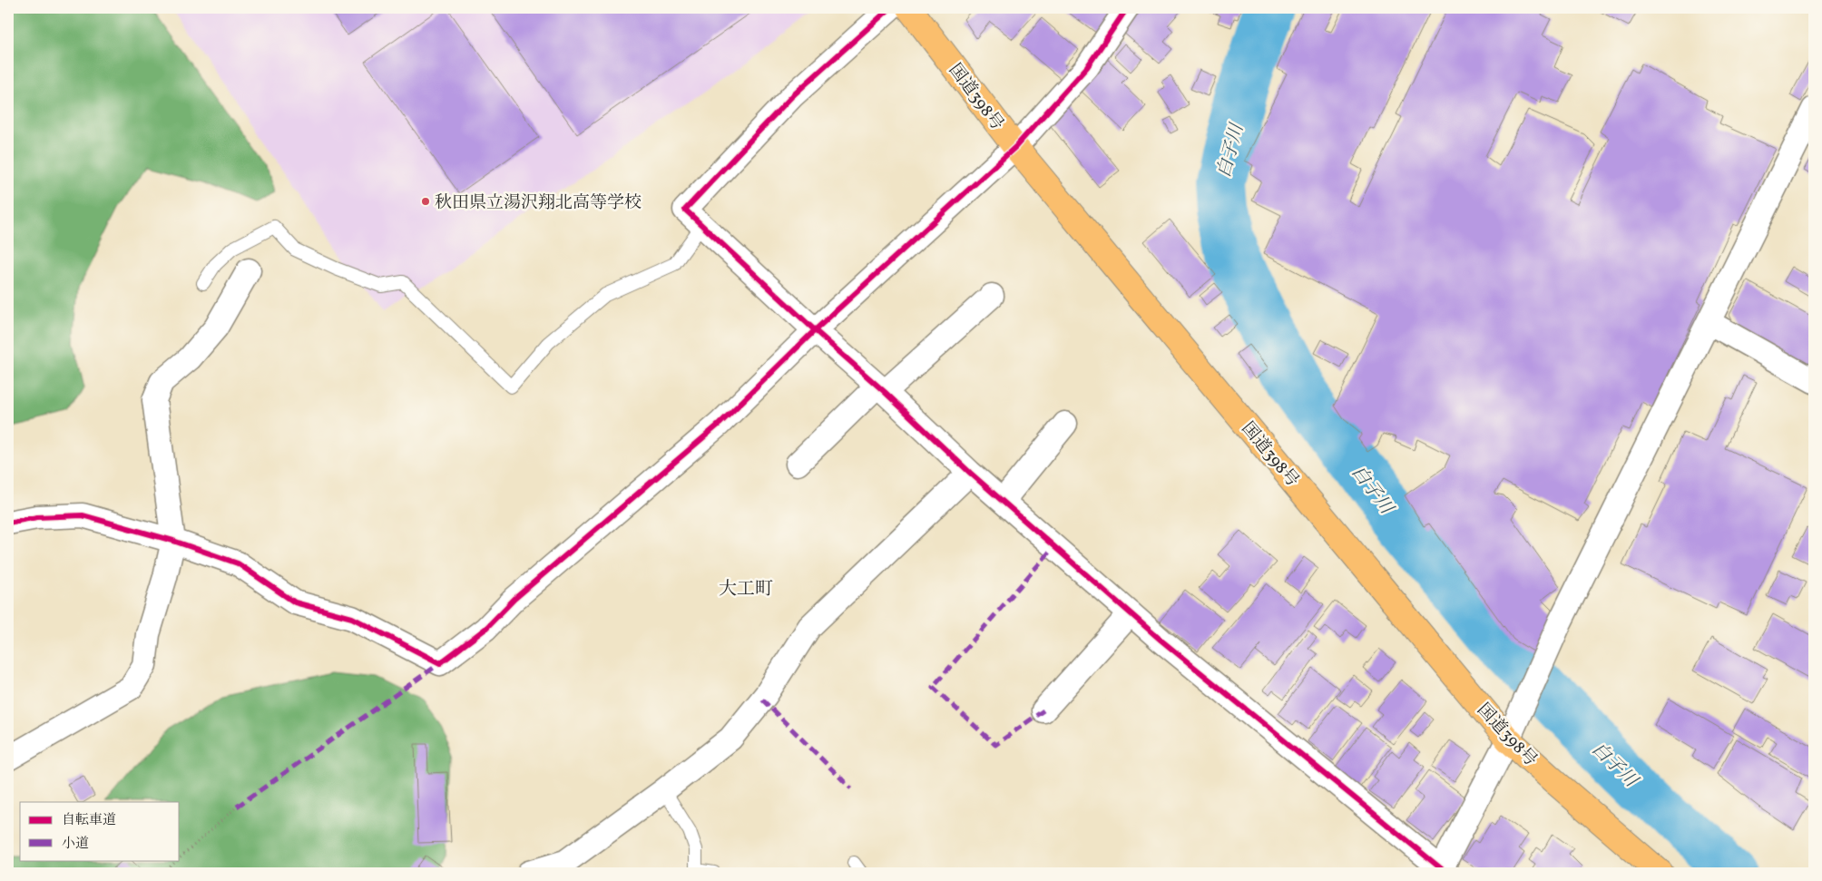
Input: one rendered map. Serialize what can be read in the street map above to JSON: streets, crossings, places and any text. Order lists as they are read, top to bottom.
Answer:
{
  "streets": {
    "highway": ["国道398号"]
  },
  "districts": ["大工町"],
  "water": ["白子川"],
  "places": ["秋田県立湯沢翔北高等学校"],
  "legend": ["自転車道", "小道"]
}
